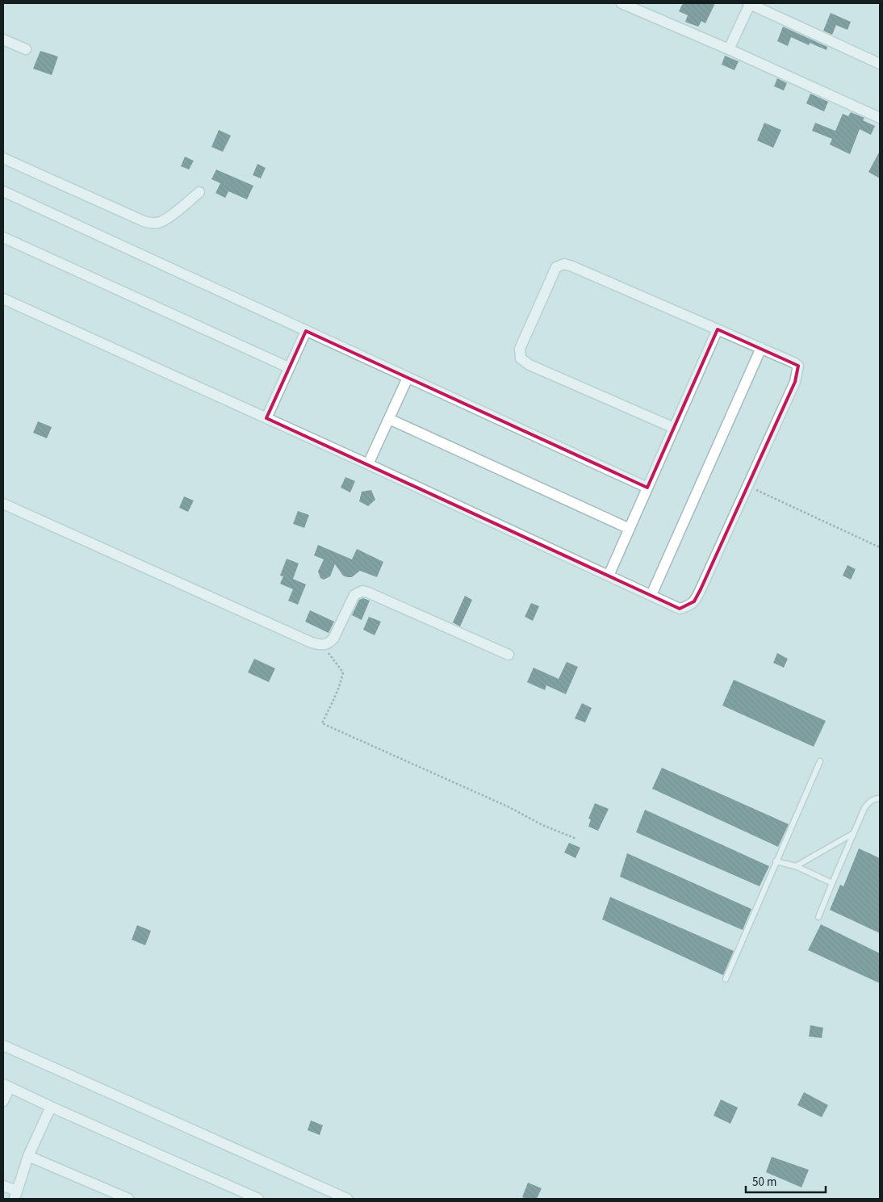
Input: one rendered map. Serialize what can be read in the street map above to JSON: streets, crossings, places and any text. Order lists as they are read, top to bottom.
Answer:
{
  "scale_bar": "50 m"
}
